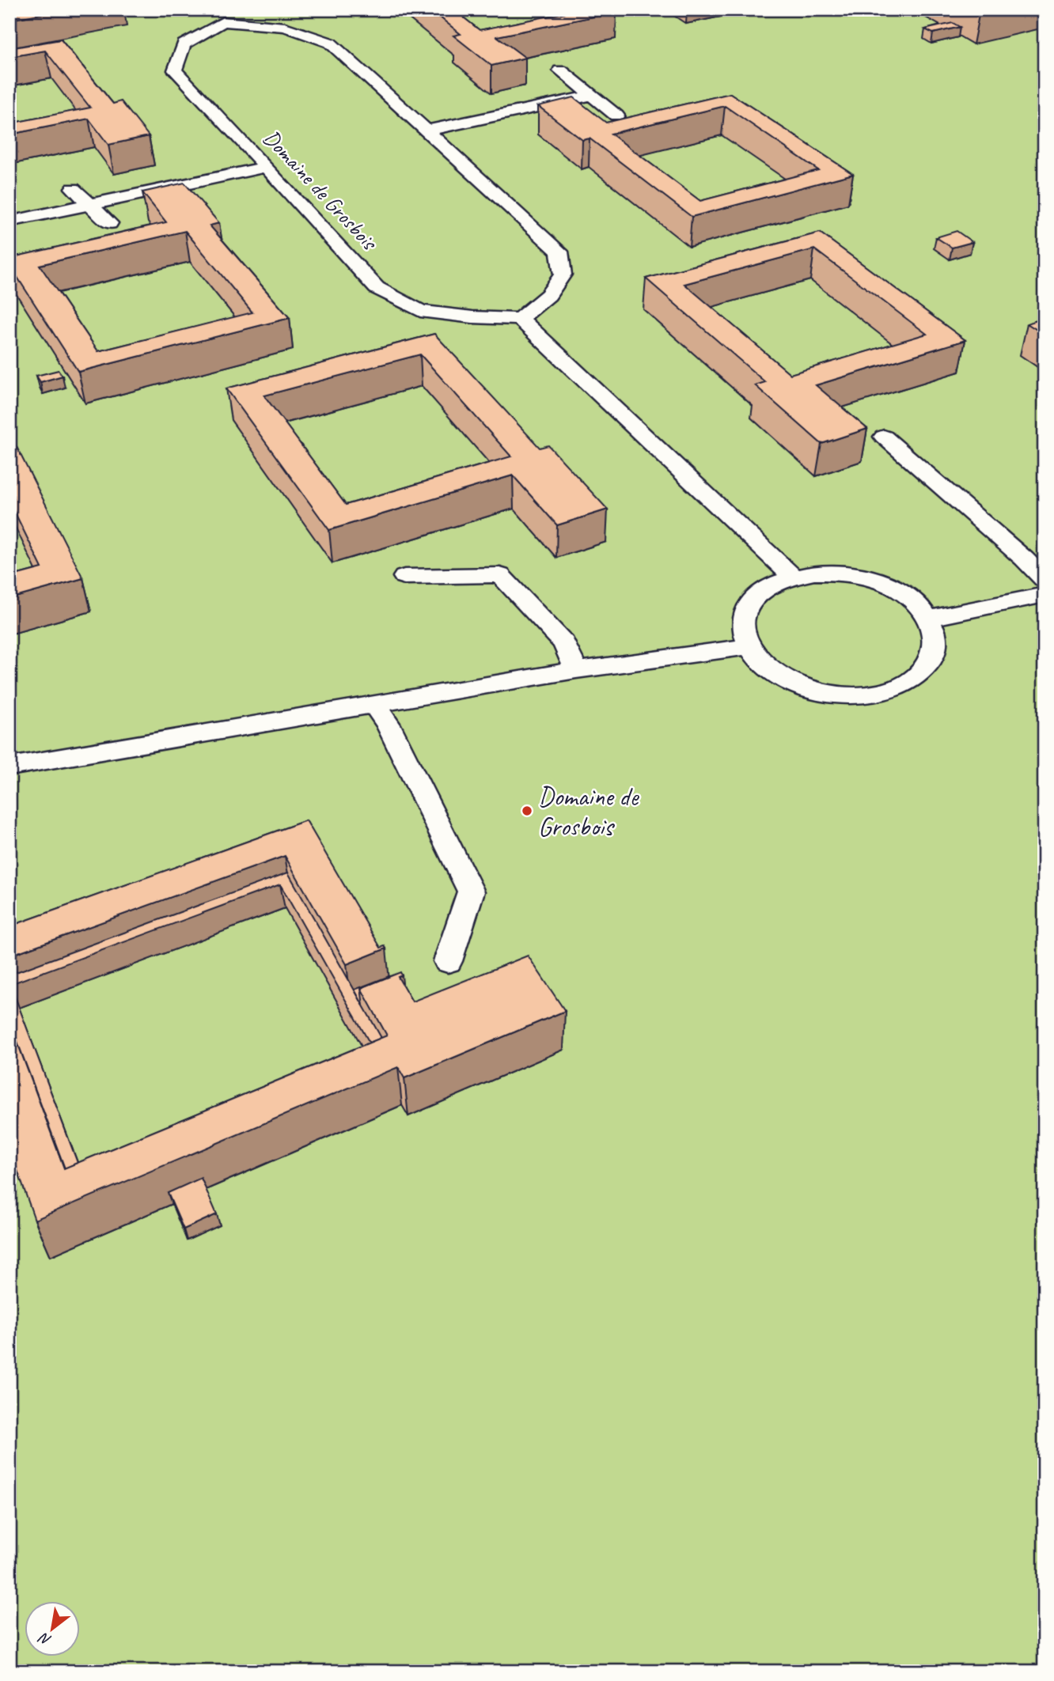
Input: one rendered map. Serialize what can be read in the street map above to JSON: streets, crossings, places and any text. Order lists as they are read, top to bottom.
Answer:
{
  "streets": {
    "lane": ["Domaine de Grosbois"]
  },
  "places": ["Domaine de Grosbois"],
  "north": "bottom left"
}
